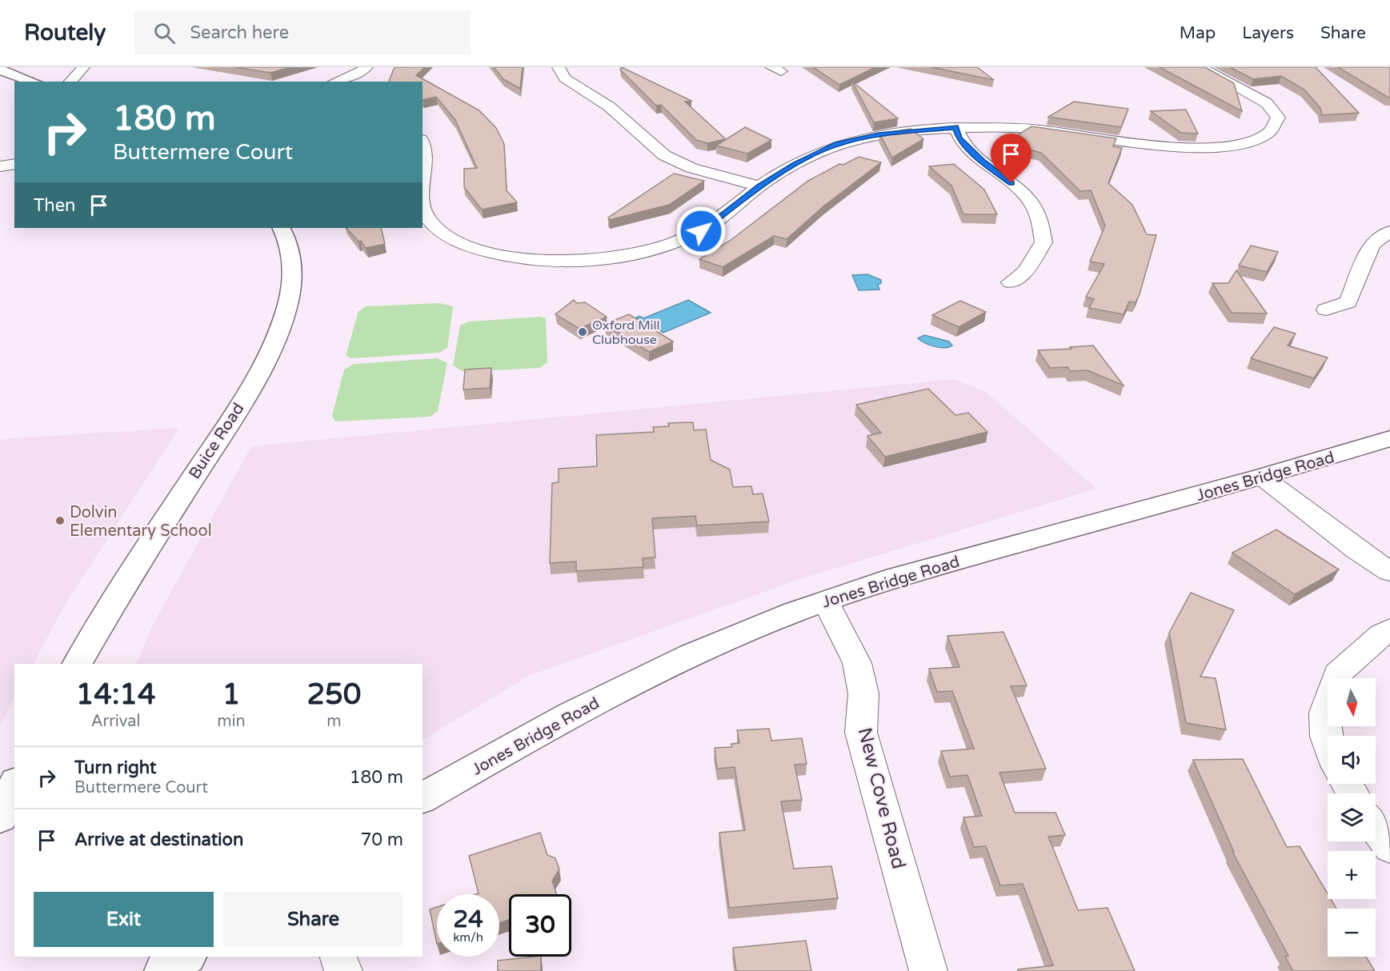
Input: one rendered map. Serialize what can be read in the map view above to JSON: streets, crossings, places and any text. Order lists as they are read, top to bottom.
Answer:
{
  "streets": {
    "main road": ["Buice Road", "Jones Bridge Road"],
    "street": ["New Cove Road"]
  },
  "crossings": [
    ["Jones Bridge Road", "New Cove Road"]
  ],
  "places": ["Oxford Mill Clubhouse", "Dolvin Elementary School"],
  "north": "bottom",
  "page": {
    "header": "Routely",
    "search": "Search here",
    "nav": ["Map", "Layers", "Share"],
    "turn": ["180 m", "Buttermere Court"],
    "then": "Then",
    "eta": [
      "14:14",
      "Arrival",
      "1",
      "min",
      "250",
      "m"
    ],
    "map_buttons": ["+", "−"],
    "list": [
      {
        "name": "Turn right",
        "note": "Buttermere Court",
        "value": "180 m"
      },
      {
        "name": "Arrive at destination",
        "value": "70 m"
      }
    ],
    "buttons": ["Exit", "Share"],
    "speed": "24 km/h",
    "limit": "30"
  }
}
